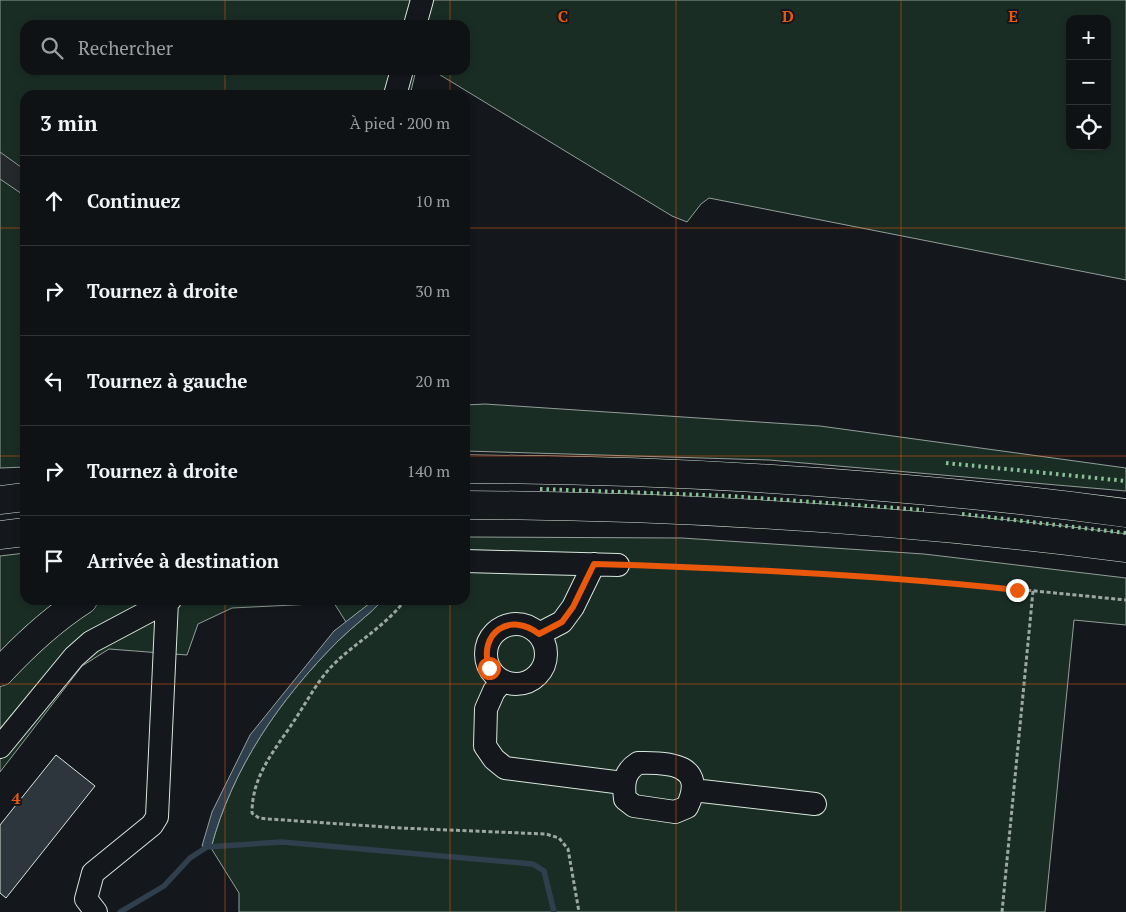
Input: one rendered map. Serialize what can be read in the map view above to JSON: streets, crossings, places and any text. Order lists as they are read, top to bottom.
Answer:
{
  "page": {
    "map_buttons": ["+", "−"],
    "search": "Rechercher",
    "heading": ["3 min", "À pied · 200 m"],
    "list": [
      ["Continuez", "10 m"],
      ["Tournez à droite", "30 m"],
      ["Tournez à gauche", "20 m"],
      ["Tournez à droite", "140 m"],
      "Arrivée à destination"
    ]
  },
  "grid": {
    "columns": ["C", "D", "E"],
    "rows": ["4"]
  }
}
